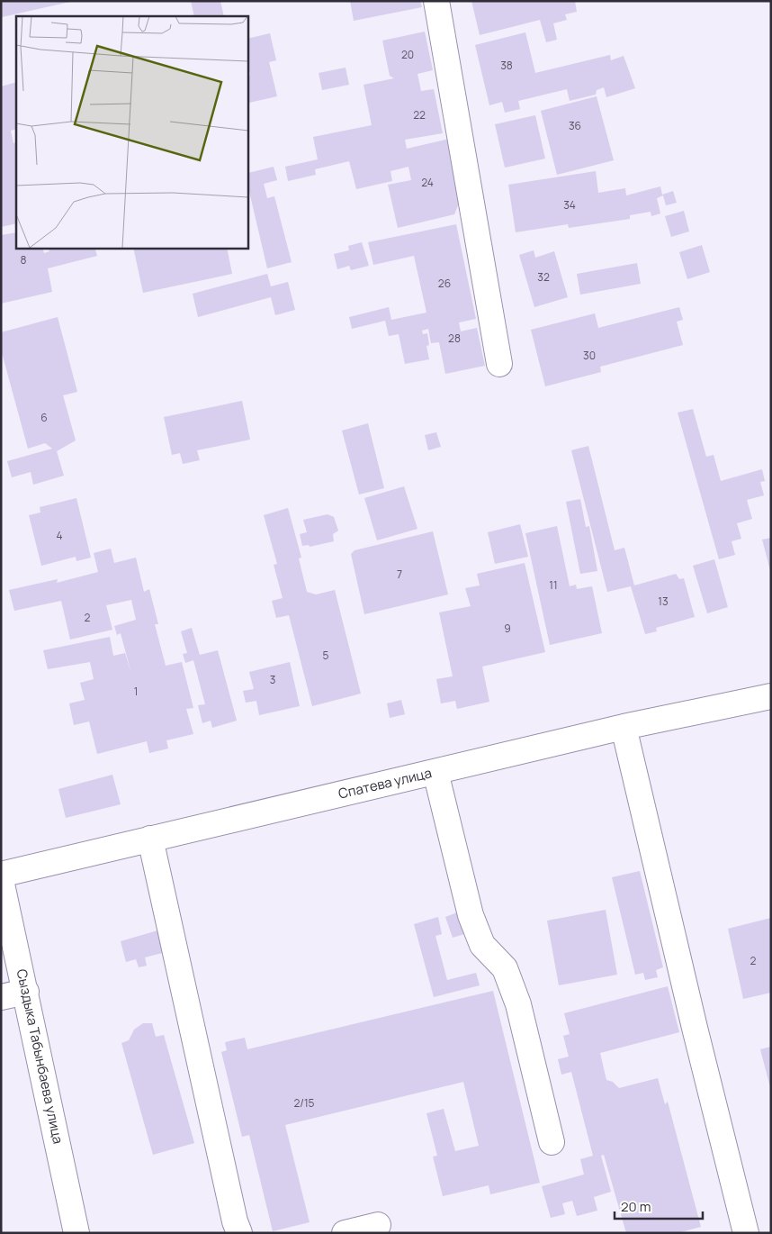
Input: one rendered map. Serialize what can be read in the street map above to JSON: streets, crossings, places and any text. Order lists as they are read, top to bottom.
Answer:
{
  "streets": {
    "street": ["Спатева улица", "Сыздыка Табынбаева улица"]
  },
  "house_numbers": [
    "20",
    "38",
    "22",
    "36",
    "24",
    "34",
    "8",
    "32",
    "26",
    "28",
    "30",
    "6",
    "4",
    "7",
    "11",
    "13",
    "2",
    "9",
    "5",
    "3",
    "1",
    "2",
    "2/15"
  ],
  "scale_bar": "20 m"
}
